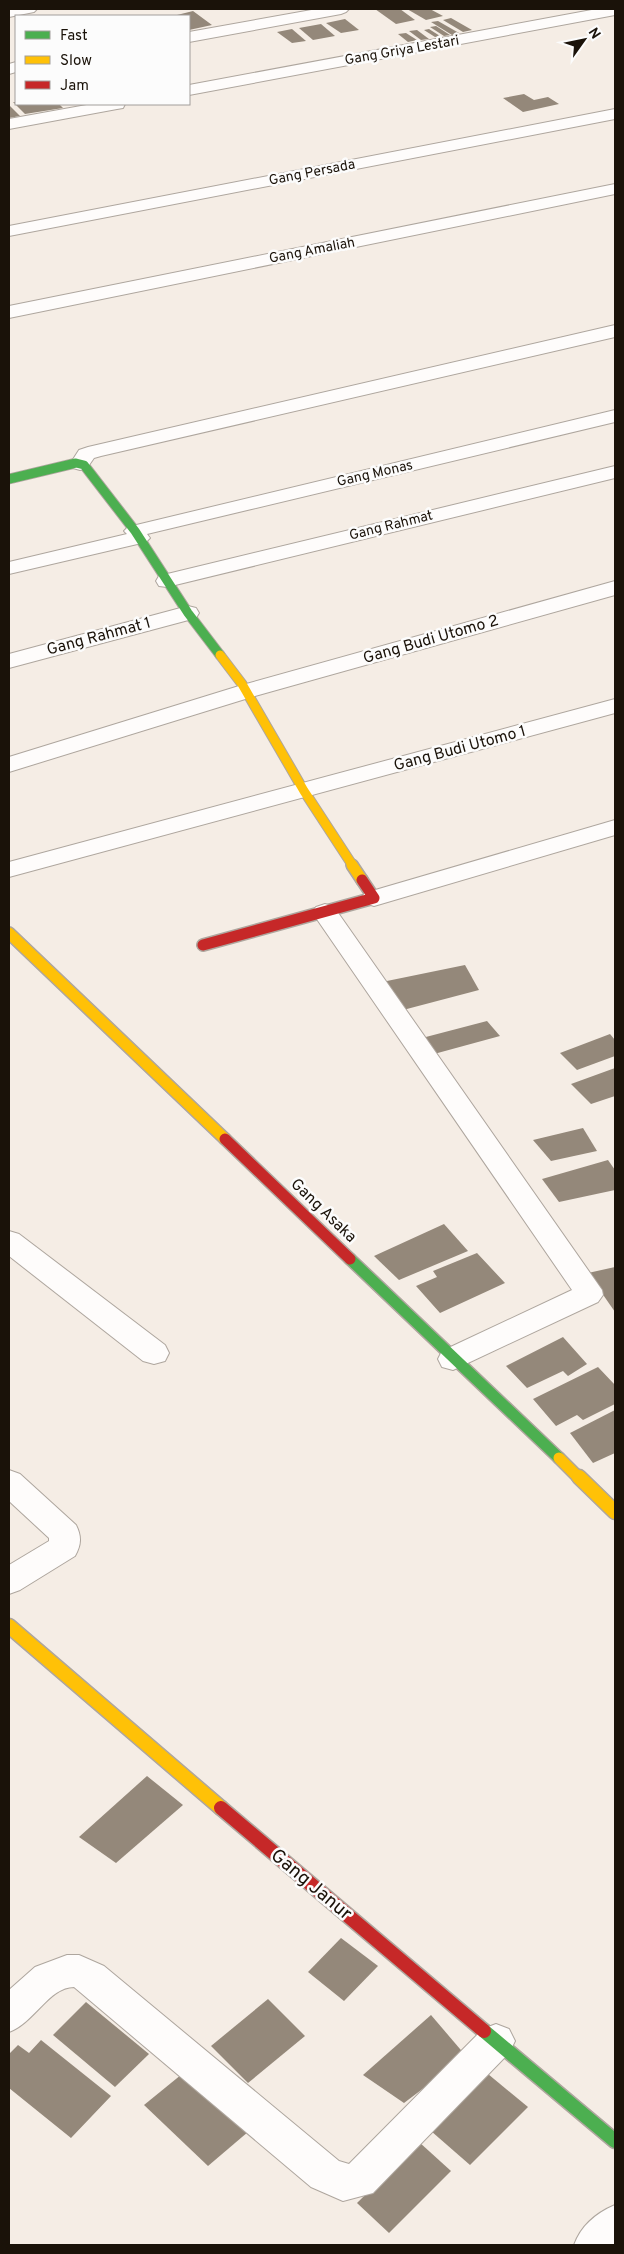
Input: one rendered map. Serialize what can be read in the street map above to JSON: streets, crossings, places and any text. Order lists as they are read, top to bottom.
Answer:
{
  "streets": {
    "street": [
      "Gang Griya Lestari",
      "Gang Persada",
      "Gang Amaliah",
      "Gang Monas",
      "Gang Rahmat",
      "Gang Rahmat 1",
      "Gang Budi Utomo 2",
      "Gang Budi Utomo 1",
      "Gang Asaka",
      "Gang Janur"
    ]
  },
  "legend": ["Fast", "Slow", "Jam"],
  "north": "top right"
}
